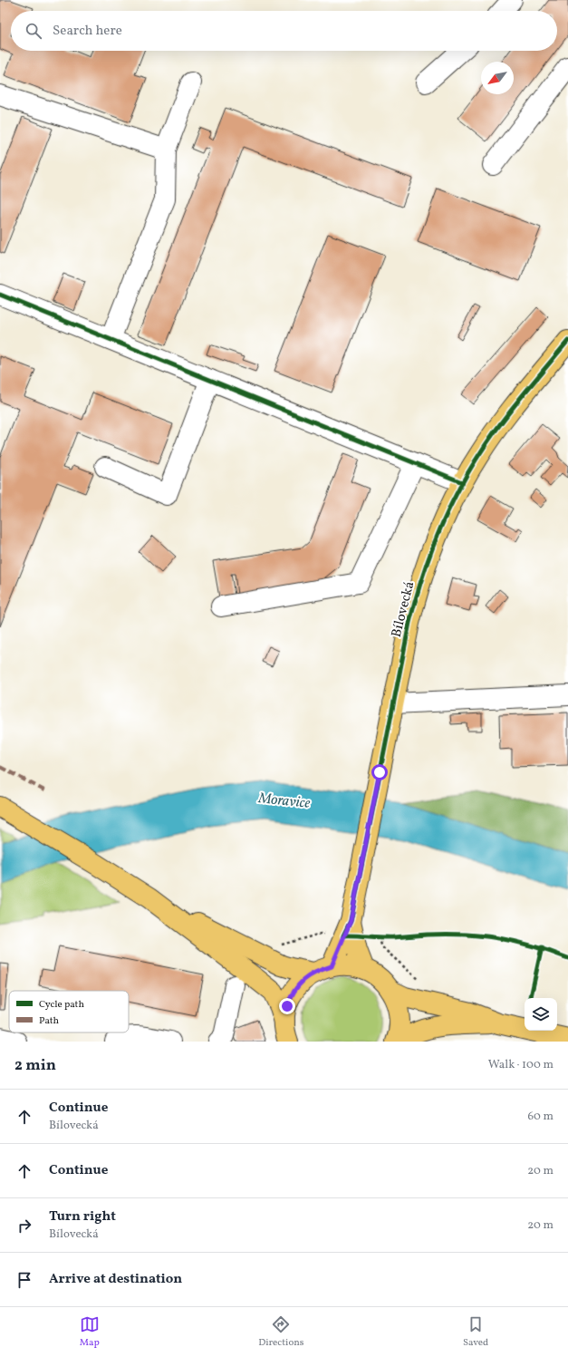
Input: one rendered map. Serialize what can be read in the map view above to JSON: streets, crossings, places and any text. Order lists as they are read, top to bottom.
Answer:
{
  "streets": {
    "main road": ["Bílovecká"]
  },
  "water": ["Moravice"],
  "legend": ["Cycle path", "Path"],
  "north": "bottom left",
  "page": {
    "search": "Search here",
    "heading": ["2 min", "Walk · 100 m"],
    "list": [
      ["Continue", "Bílovecká", "60 m"],
      ["Continue", "20 m"],
      ["Turn right", "Bílovecká", "20 m"],
      "Arrive at destination"
    ],
    "nav": ["Map", "Directions", "Saved"]
  }
}
